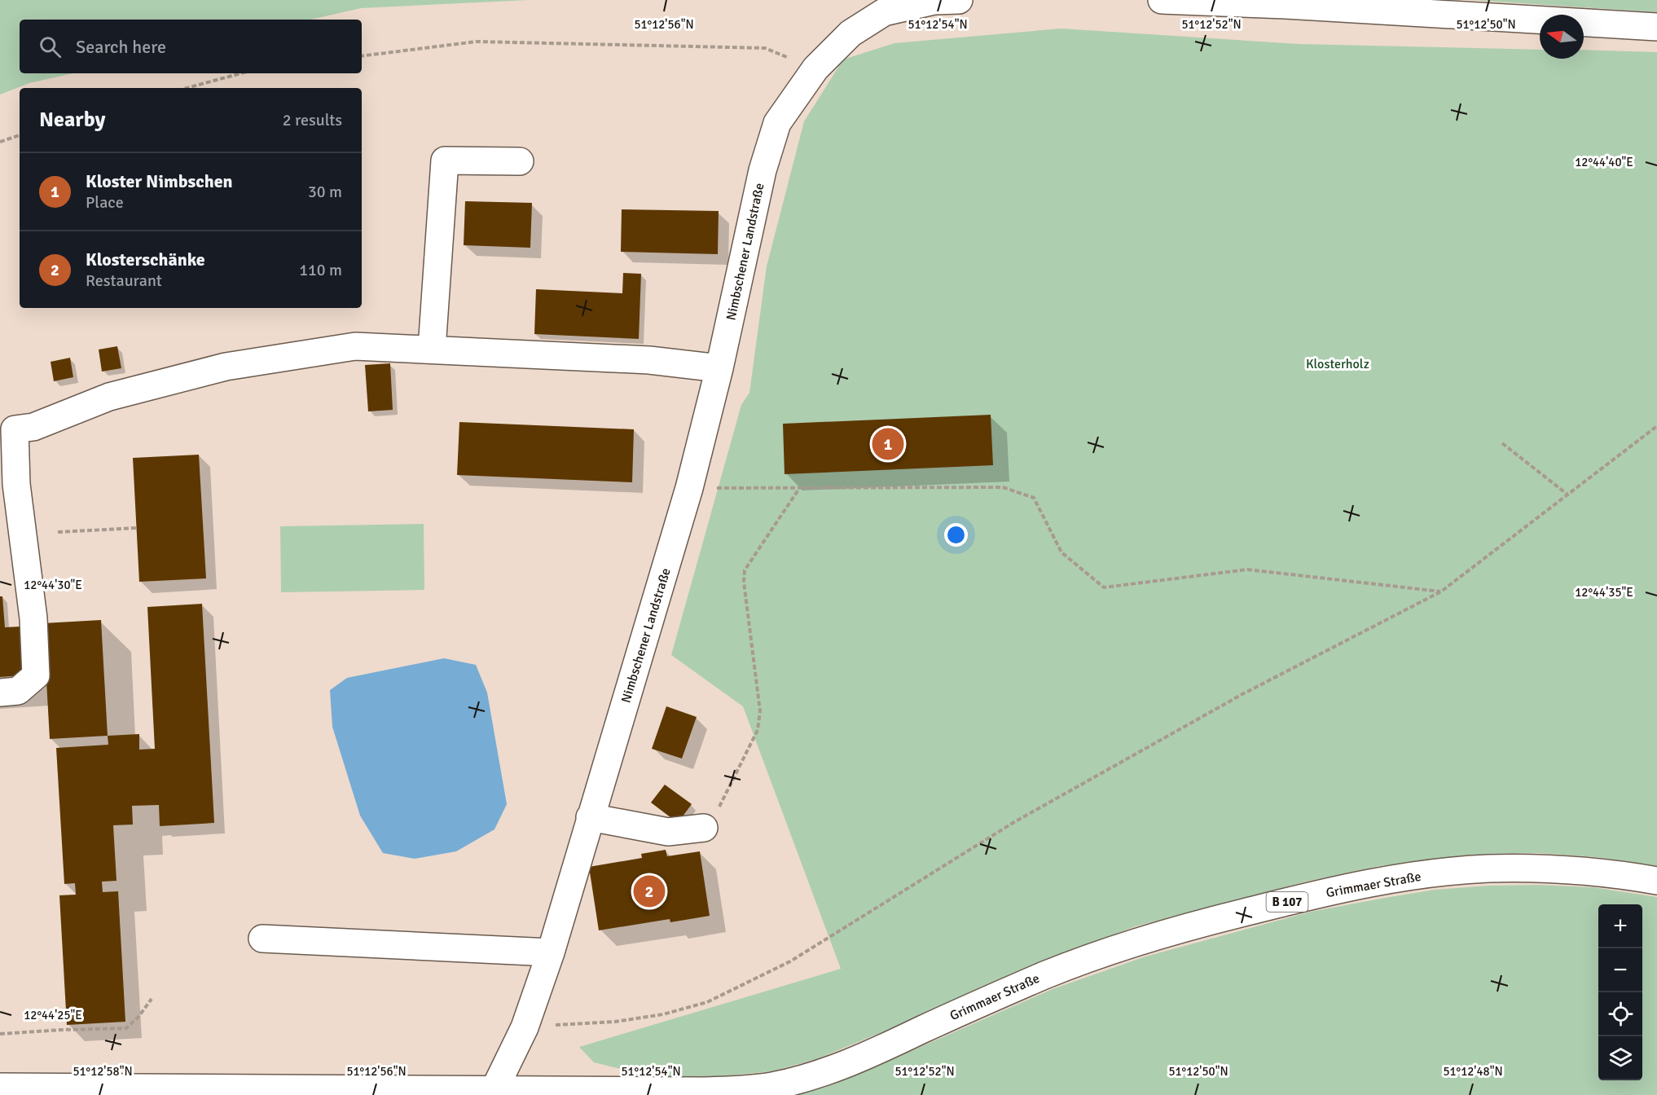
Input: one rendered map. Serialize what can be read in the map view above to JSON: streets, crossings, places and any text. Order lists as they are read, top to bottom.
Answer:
{
  "streets": {
    "main road": ["Nimbschener Landstraße", "Grimmaer Straße", "B 107"]
  },
  "crossings": [
    ["Nimbschener Landstraße", "Grimmaer Straße"],
    ["Nimbschener Landstraße", "B 107"],
    ["Grimmaer Straße", "B 107"]
  ],
  "parks": ["Klosterholz"],
  "north": "left",
  "page": {
    "search": "Search here",
    "heading": ["Nearby", "2 results"],
    "list": [
      {
        "mark": "1",
        "name": "Kloster Nimbschen",
        "note": "Place",
        "value": "30 m"
      },
      {
        "mark": "2",
        "name": "Klosterschänke",
        "note": "Restaurant",
        "value": "110 m"
      }
    ],
    "pins": ["1", "2"],
    "map_buttons": ["+", "−"]
  },
  "coordinates": [
    "51°12'56\"N",
    "51°12'54\"N",
    "51°12'52\"N",
    "51°12'50\"N",
    "12°44'40\"E",
    "12°44'30\"E",
    "12°44'35\"E",
    "12°44'25\"E",
    "51°12'58\"N",
    "51°12'48\"N"
  ]
}
